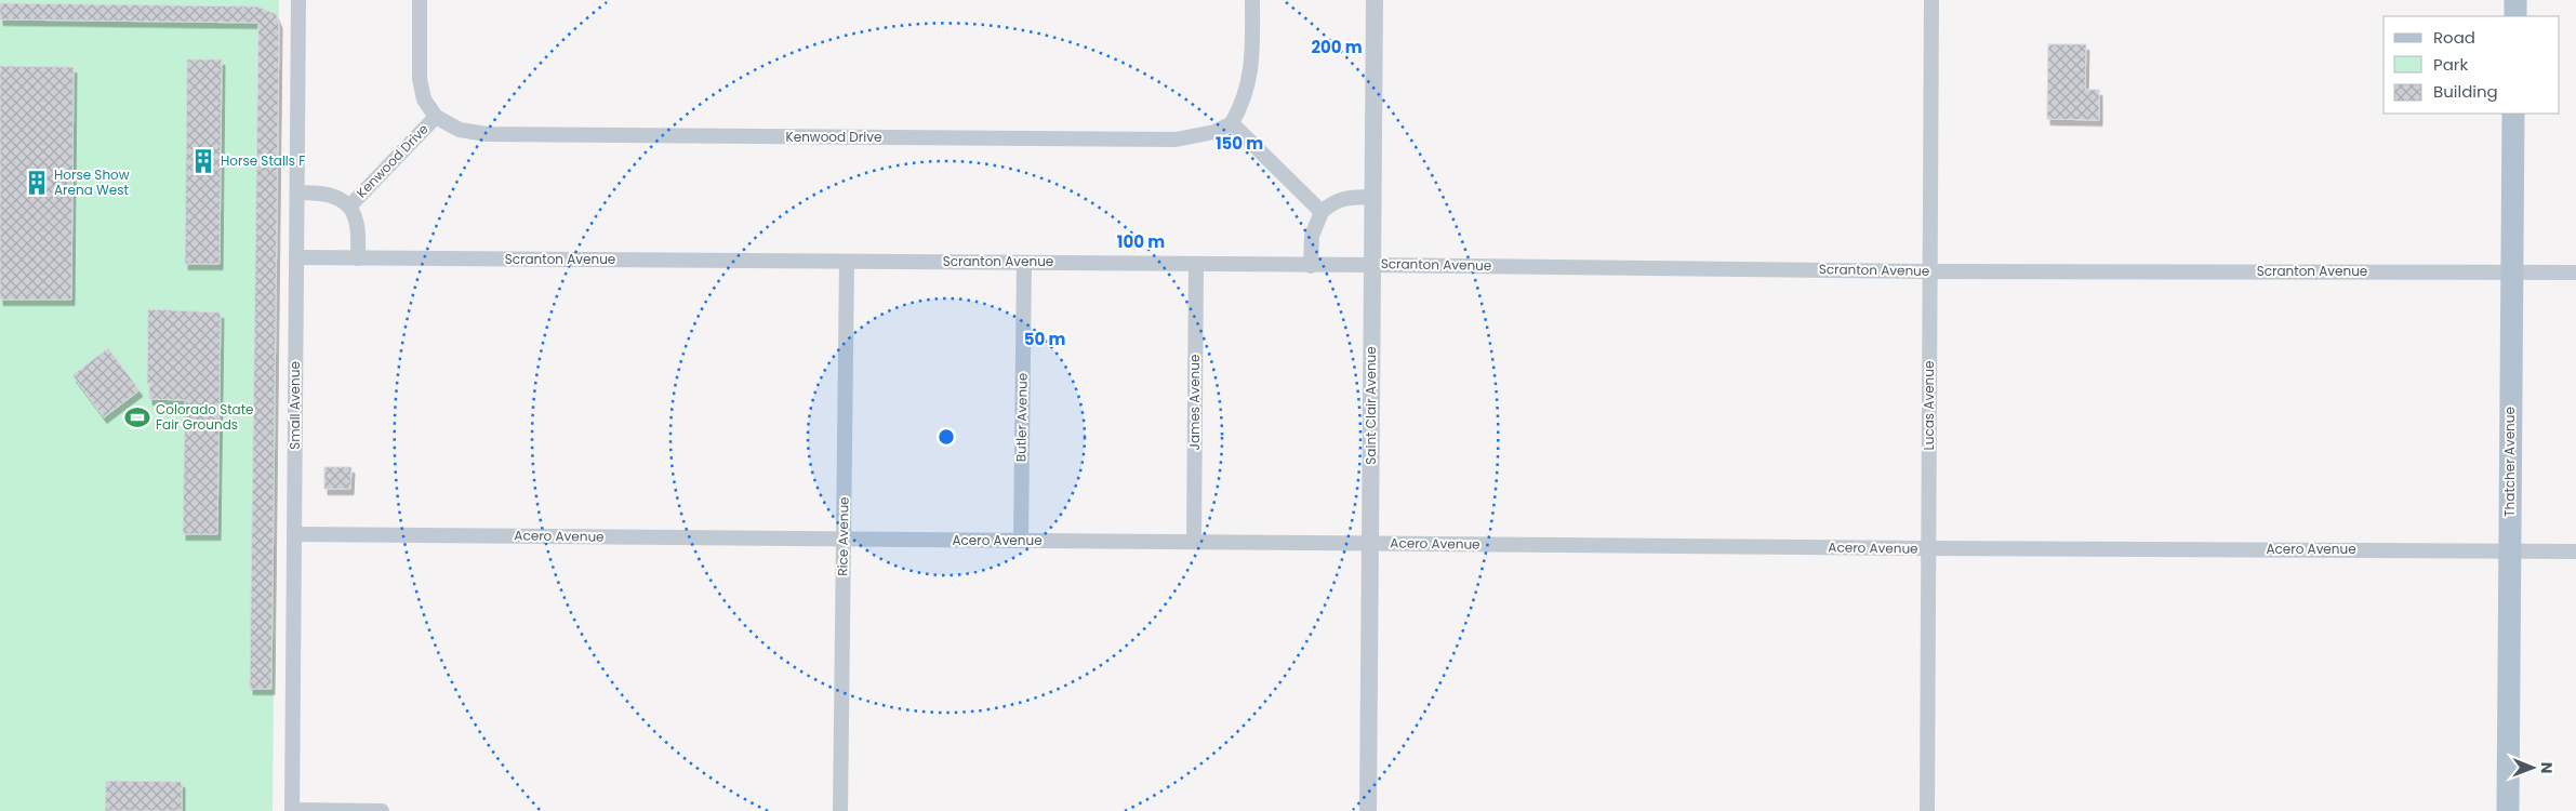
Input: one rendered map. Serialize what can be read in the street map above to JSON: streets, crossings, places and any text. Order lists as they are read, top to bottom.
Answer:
{
  "streets": {
    "main road": ["Thatcher Avenue"],
    "street": [
      "Kenwood Drive",
      "Scranton Avenue",
      "James Avenue",
      "Small Avenue",
      "Saint Clair Avenue",
      "Lucas Avenue",
      "Butler Avenue",
      "Acero Avenue",
      "Rice Avenue"
    ]
  },
  "crossings": [
    ["Kenwood Drive", "Scranton Avenue"],
    ["Kenwood Drive", "Small Avenue"],
    ["Scranton Avenue", "James Avenue"],
    ["Scranton Avenue", "Small Avenue"],
    ["Scranton Avenue", "Saint Clair Avenue"],
    ["Scranton Avenue", "Lucas Avenue"],
    ["Scranton Avenue", "Butler Avenue"],
    ["Scranton Avenue", "Thatcher Avenue"],
    ["Scranton Avenue", "Rice Avenue"],
    ["James Avenue", "Acero Avenue"],
    ["Small Avenue", "Acero Avenue"],
    ["Saint Clair Avenue", "Acero Avenue"],
    ["Lucas Avenue", "Acero Avenue"],
    ["Butler Avenue", "Acero Avenue"],
    ["Thatcher Avenue", "Acero Avenue"],
    ["Acero Avenue", "Rice Avenue"]
  ],
  "places": {
    "building": ["Horse Stalls F", "Horse Show Arena West"],
    "sports": ["Colorado State Fair Grounds"]
  },
  "legend": ["Road", "Park", "Building"],
  "north": "right",
  "rings": [
    "200 m",
    "150 m",
    "100 m",
    "50 m"
  ]
}
